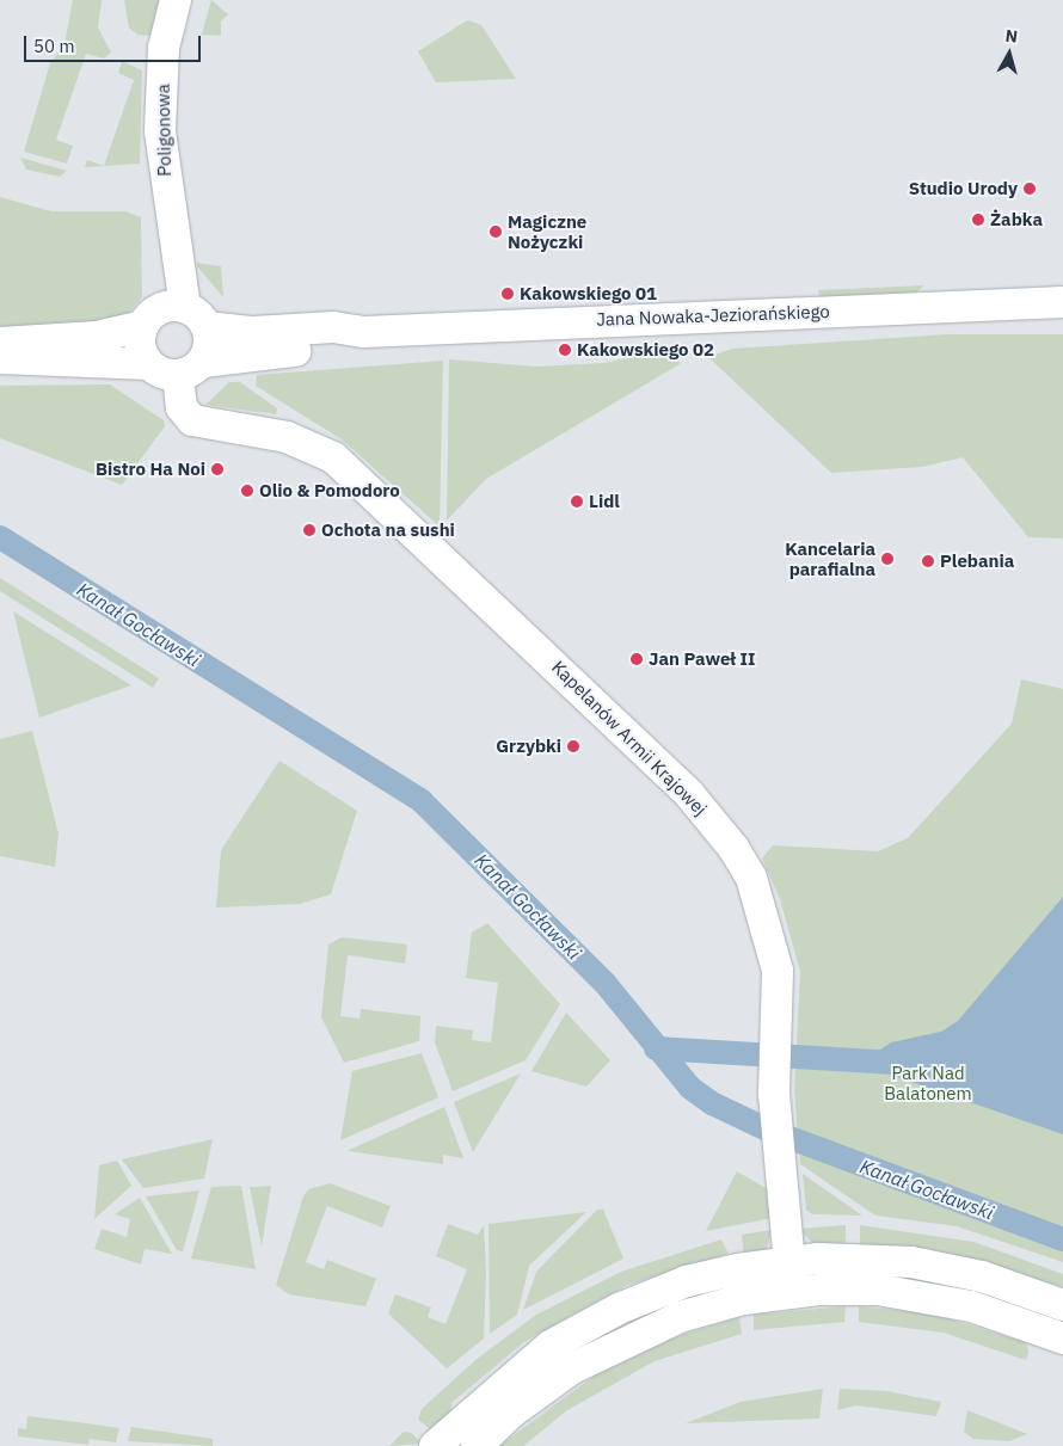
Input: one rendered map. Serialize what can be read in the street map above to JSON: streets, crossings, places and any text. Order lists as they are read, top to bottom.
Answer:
{
  "streets": {
    "street": ["Poligonowa", "Jana Nowaka-Jeziorańskiego", "Kapelanów Armii Krajowej"]
  },
  "crossings": [
    ["Poligonowa", "Jana Nowaka-Jeziorańskiego"],
    ["Poligonowa", "Kapelanów Armii Krajowej"],
    ["Jana Nowaka-Jeziorańskiego", "Kapelanów Armii Krajowej"]
  ],
  "water": ["Kanał Gocławski"],
  "parks": ["Park Nad Balatonem"],
  "places": [
    "Studio Urody",
    "Żabka",
    "Magiczne Nożyczki",
    "Kakowskiego 01",
    "Kakowskiego 02",
    "Bistro Ha Noi",
    "Olio & Pomodoro",
    "Lidl",
    "Ochota na sushi",
    "Kancelaria parafialna",
    "Plebania",
    "Jan Paweł II",
    "Grzybki"
  ],
  "scale_bar": "50 m",
  "north": "top"
}
